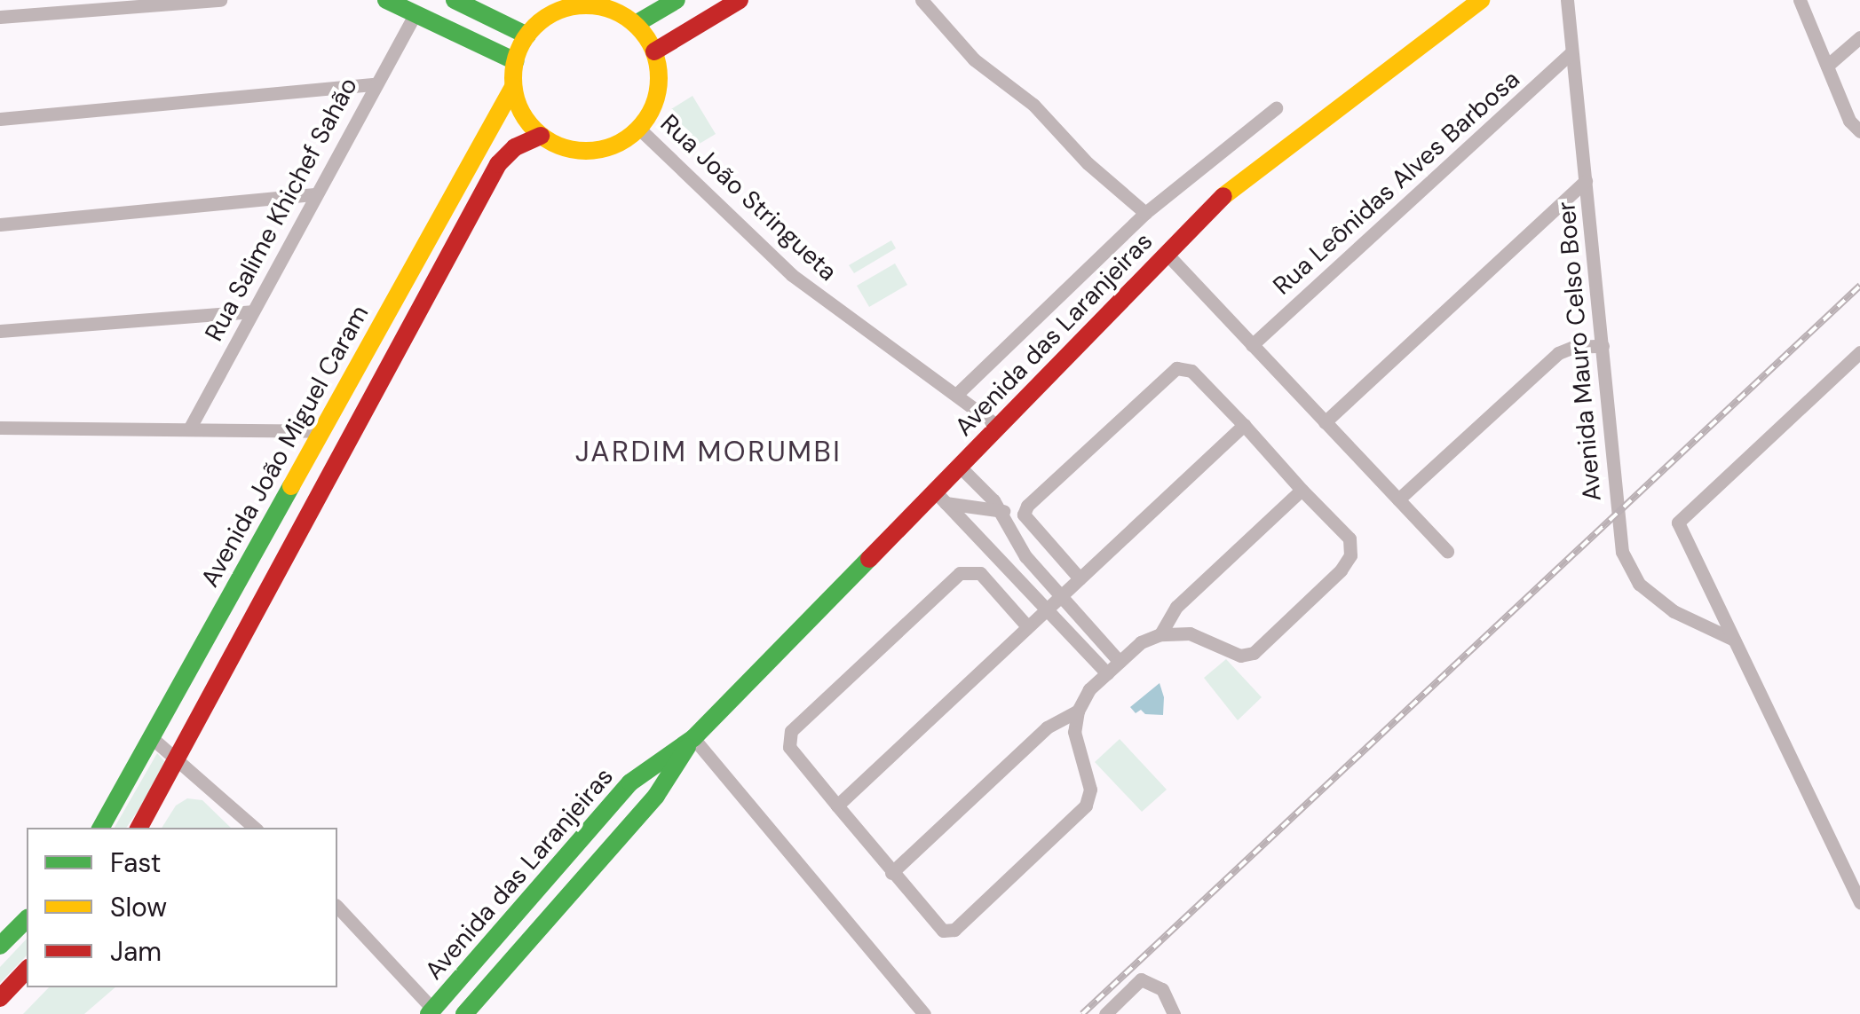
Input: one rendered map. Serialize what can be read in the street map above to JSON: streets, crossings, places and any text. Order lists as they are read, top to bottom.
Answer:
{
  "streets": {
    "main road": ["Avenida das Laranjeiras", "Avenida João Miguel Caram"],
    "street": [
      "Rua Leônidas Alves Barbosa",
      "Rua João Stringueta",
      "Rua Salime Khichef Sahão",
      "Avenida Mauro Celso Boer"
    ]
  },
  "crossings": [
    ["Rua Leônidas Alves Barbosa", "Avenida Mauro Celso Boer"],
    ["Rua João Stringueta", "Avenida das Laranjeiras"],
    ["Rua João Stringueta", "Avenida João Miguel Caram"]
  ],
  "districts": ["JARDIM MORUMBI"],
  "legend": ["Fast", "Slow", "Jam"]
}
